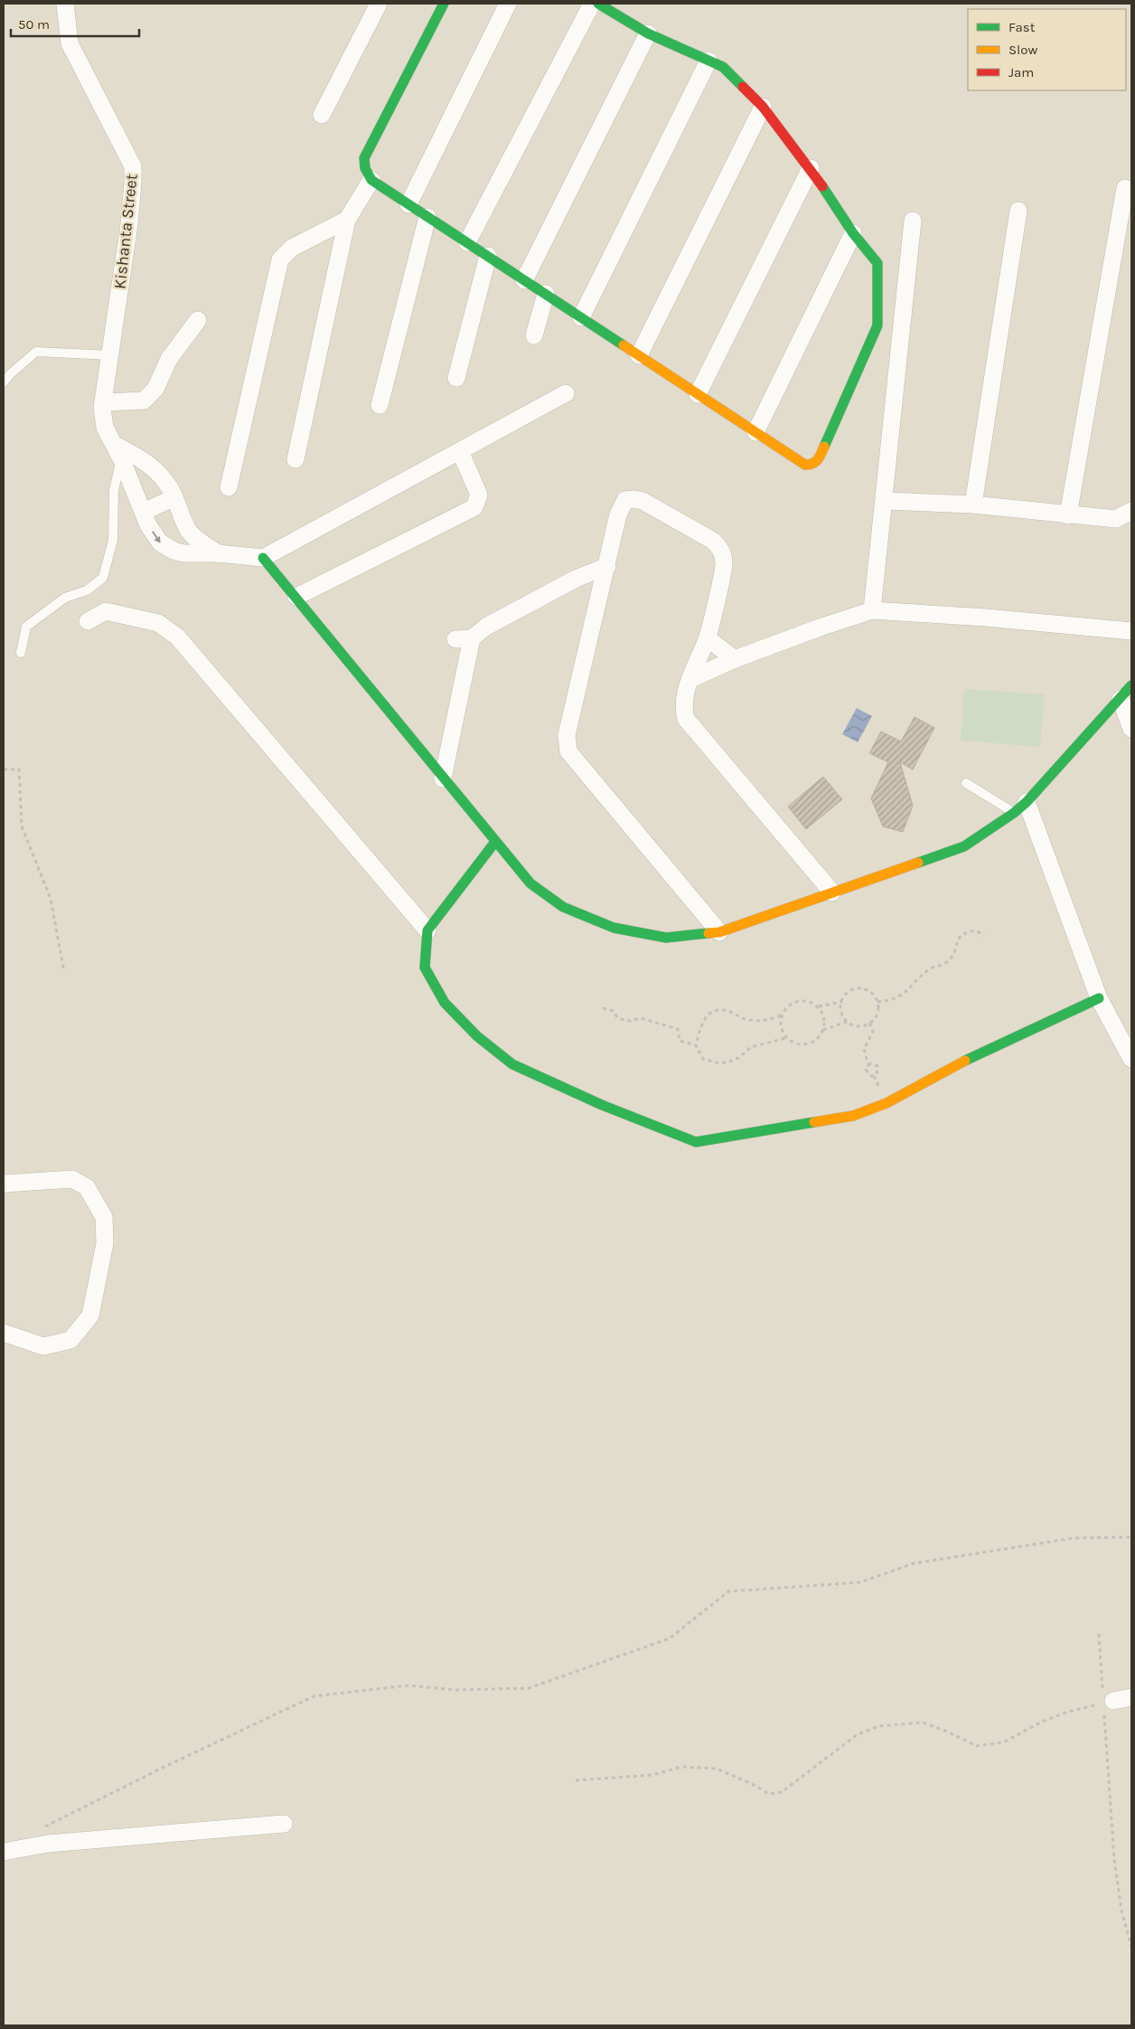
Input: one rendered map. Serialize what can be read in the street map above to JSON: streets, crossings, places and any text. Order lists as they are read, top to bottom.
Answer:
{
  "streets": {
    "street": ["Kishanta Street"]
  },
  "legend": ["Fast", "Slow", "Jam"],
  "scale_bar": "50 m"
}
